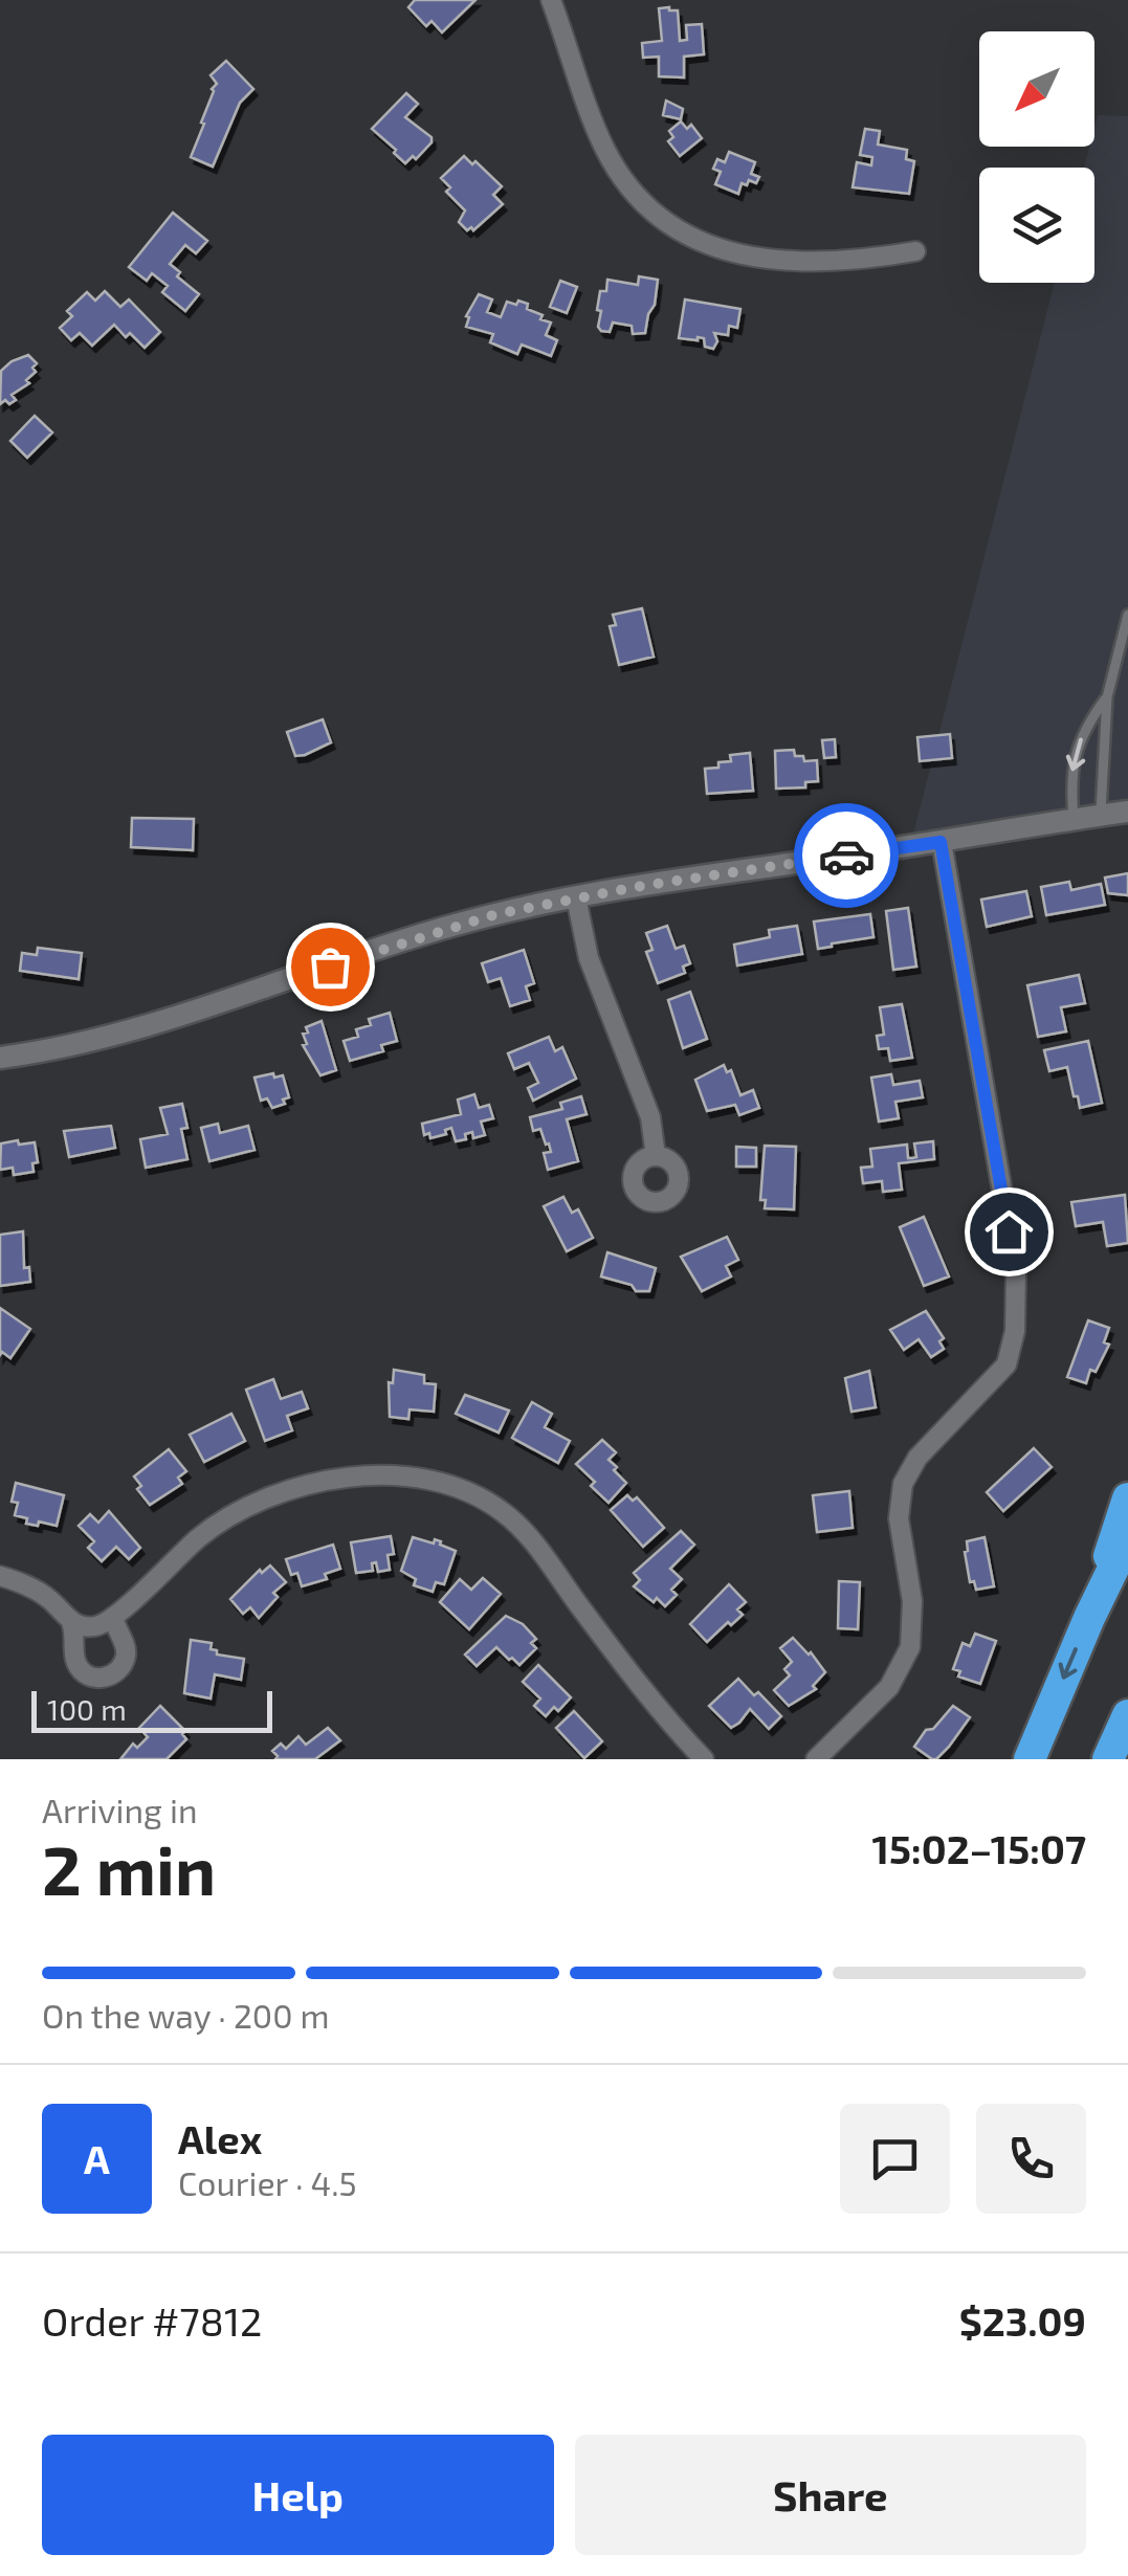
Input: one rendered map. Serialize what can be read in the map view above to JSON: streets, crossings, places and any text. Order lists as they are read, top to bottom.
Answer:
{
  "scale_bar": "100 m",
  "north": "bottom left",
  "page": {
    "scale": "100 m",
    "heading": ["2 min", "Arriving in", "15:02–15:07"],
    "panel": [
      "Alex",
      "Courier · 4.5",
      "Order #7812",
      "$23.09"
    ],
    "bar": "On the way · 200 m",
    "round": "A",
    "buttons": ["Help", "Share"]
  }
}
